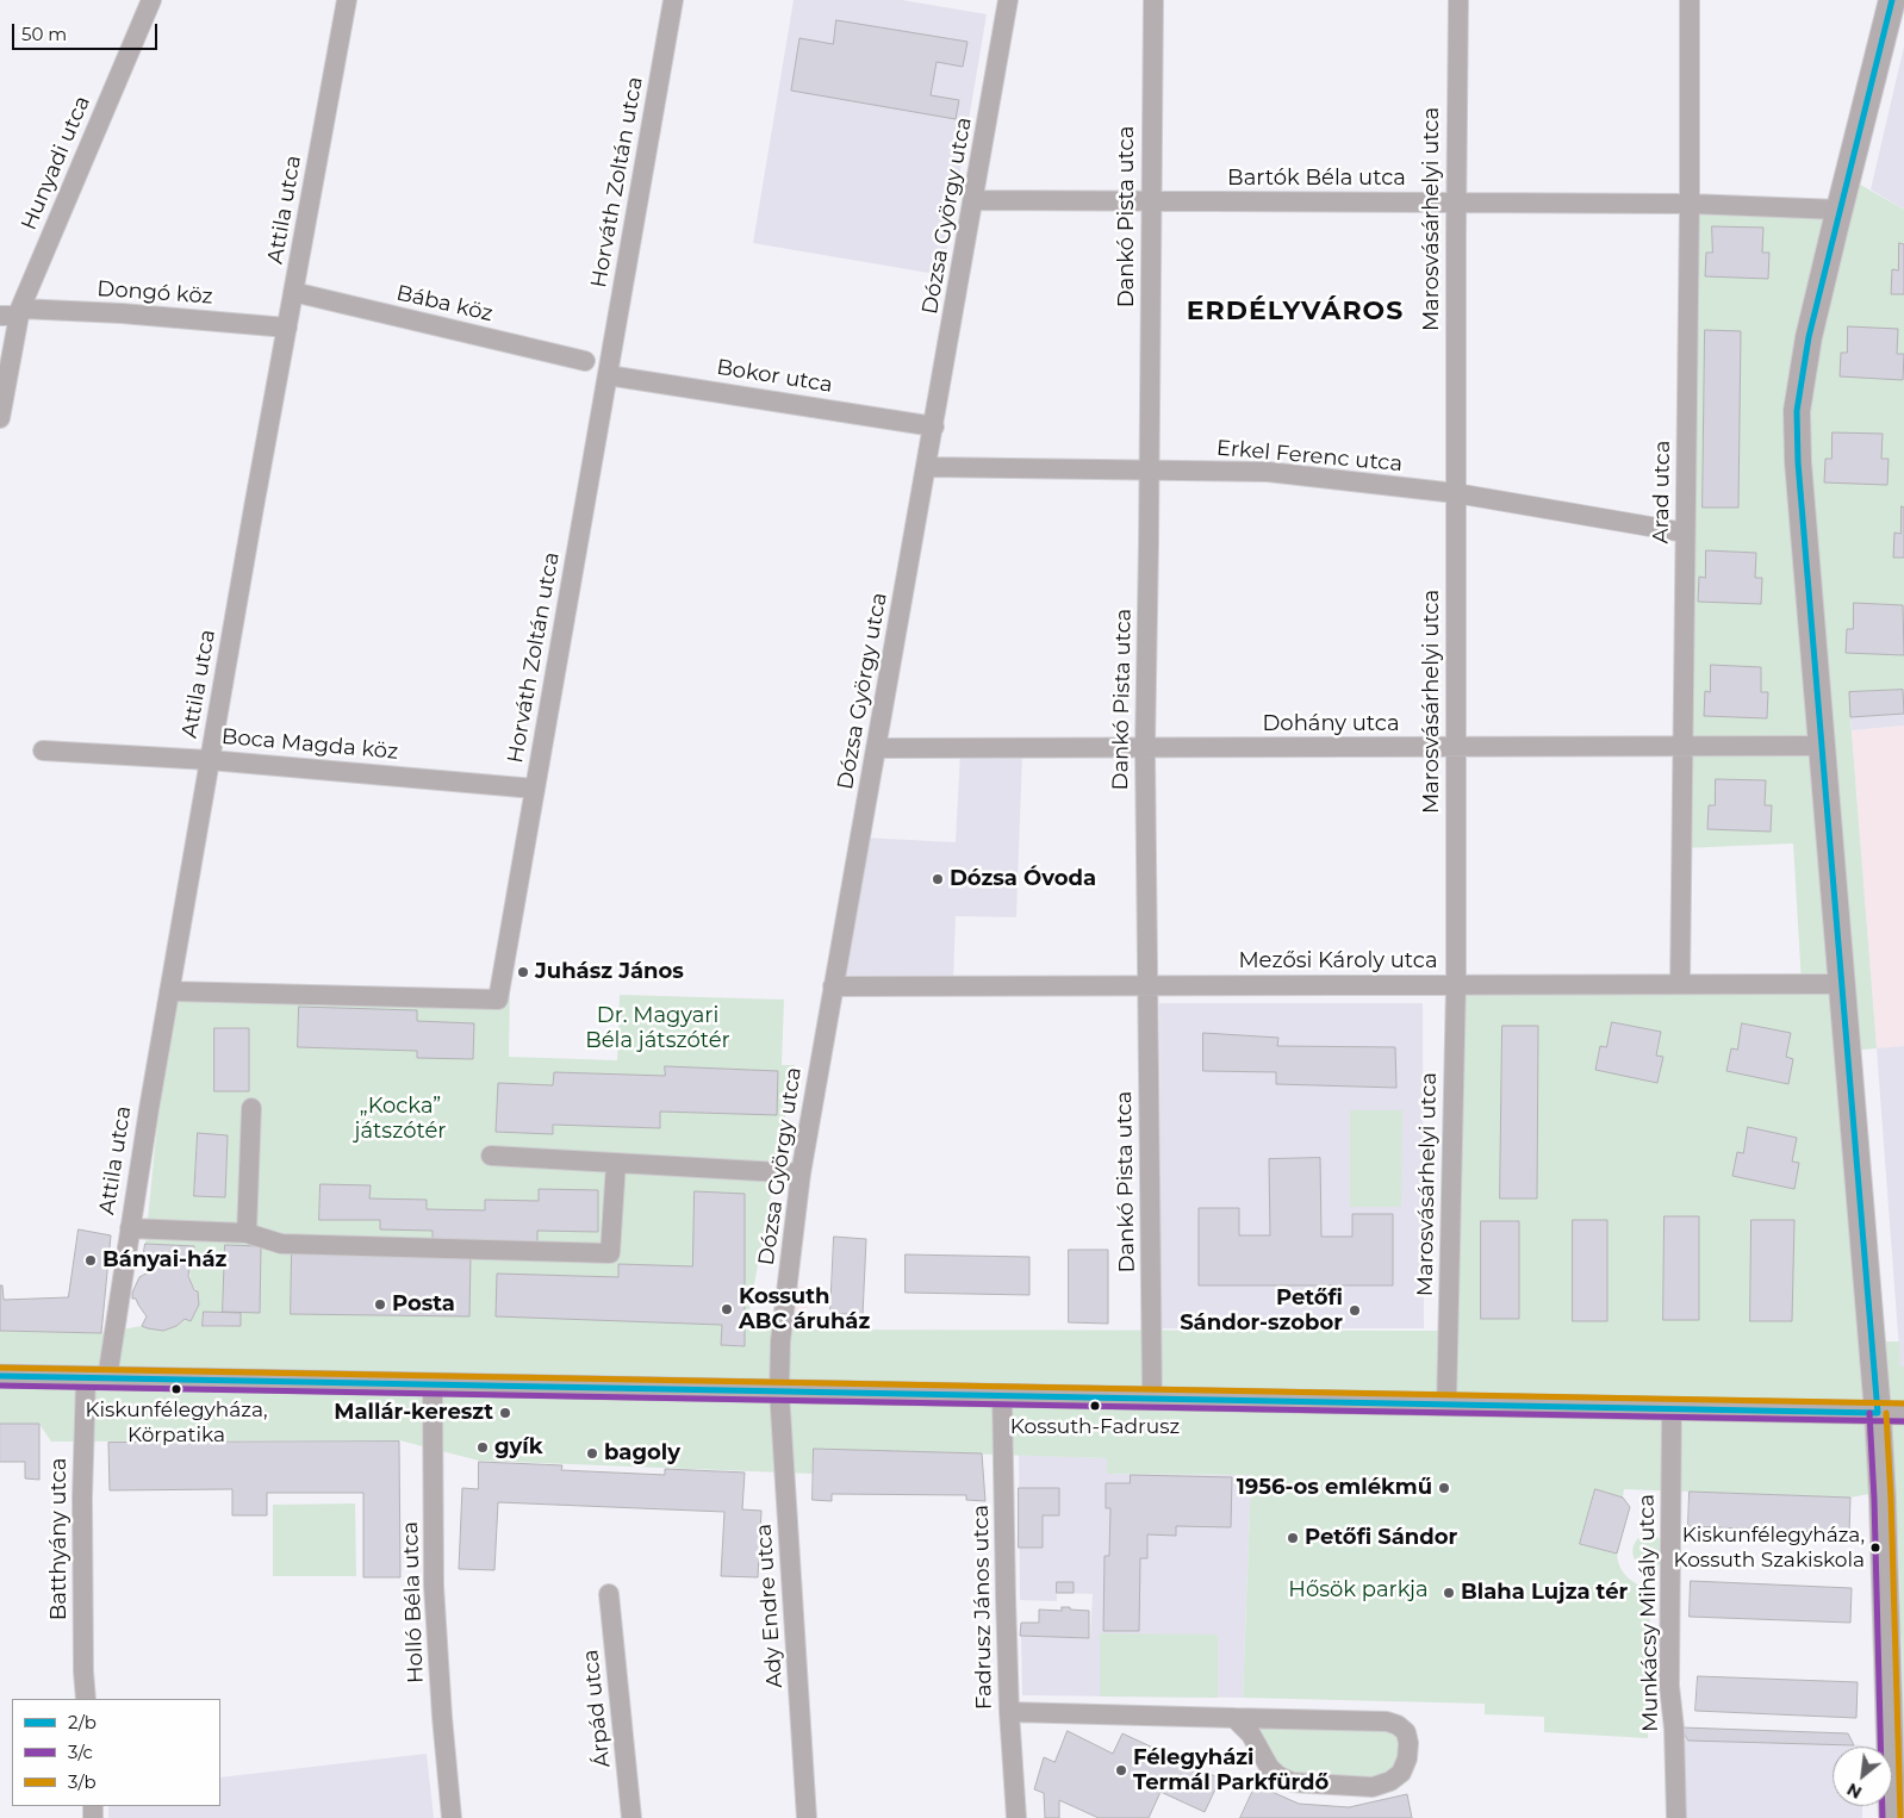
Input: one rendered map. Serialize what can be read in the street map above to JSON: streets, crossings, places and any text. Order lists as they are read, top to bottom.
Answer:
{
  "streets": {
    "street": [
      "Hunyadi utca",
      "Bartók Béla utca",
      "Horváth Zoltán utca",
      "Attila utca",
      "Dózsa György utca",
      "Dankó Pista utca",
      "Marosvásárhelyi utca",
      "Dongó köz",
      "Bába köz",
      "Bokor utca",
      "Erkel Ferenc utca",
      "Arad utca",
      "Dohány utca",
      "Boca Magda köz",
      "Mezősi Károly utca",
      "Batthyány utca",
      "Holló Béla utca",
      "Ady Endre utca",
      "Fadrusz János utca",
      "Munkácsy Mihály utca",
      "Árpád utca"
    ]
  },
  "crossings": [
    ["Hunyadi utca", "Dongó köz"],
    ["Bartók Béla utca", "Dózsa György utca"],
    ["Bartók Béla utca", "Dankó Pista utca"],
    ["Bartók Béla utca", "Marosvásárhelyi utca"],
    ["Bartók Béla utca", "Arad utca"],
    ["Horváth Zoltán utca", "Attila utca"],
    ["Horváth Zoltán utca", "Bokor utca"],
    ["Horváth Zoltán utca", "Boca Magda köz"],
    ["Attila utca", "Dongó köz"],
    ["Attila utca", "Bába köz"],
    ["Attila utca", "Boca Magda köz"],
    ["Attila utca", "Batthyány utca"],
    ["Dózsa György utca", "Bokor utca"],
    ["Dózsa György utca", "Erkel Ferenc utca"],
    ["Dózsa György utca", "Dohány utca"],
    ["Dózsa György utca", "Mezősi Károly utca"],
    ["Dózsa György utca", "Ady Endre utca"],
    ["Dankó Pista utca", "Erkel Ferenc utca"],
    ["Dankó Pista utca", "Dohány utca"],
    ["Dankó Pista utca", "Mezősi Károly utca"],
    ["Marosvásárhelyi utca", "Erkel Ferenc utca"],
    ["Marosvásárhelyi utca", "Dohány utca"],
    ["Marosvásárhelyi utca", "Mezősi Károly utca"],
    ["Erkel Ferenc utca", "Arad utca"],
    ["Arad utca", "Dohány utca"],
    ["Arad utca", "Mezősi Károly utca"]
  ],
  "districts": ["ERDÉLYVÁROS"],
  "parks": ["Dr. Magyari Béla játszótér", "„Kocka” játszótér", "Hősök parkja"],
  "places": [
    "Dózsa Óvoda",
    "Juhász János",
    "Bányai-ház",
    "Posta",
    "Kossuth ABC áruház",
    "Petőfi Sándor-szobor",
    "Kiskunfélegyháza, Körpatika",
    "Kossuth-Fadrusz",
    "Mallár-kereszt",
    "gyík",
    "bagoly",
    "1956-os emlékmű",
    "Petőfi Sándor",
    "Kiskunfélegyháza, Kossuth Szakiskola",
    "Blaha Lujza tér",
    "Félegyházi Termál Parkfürdő"
  ],
  "lines": ["transit line 2/b", "transit line 3/b", "transit line 3/c"],
  "legend": ["2/b", "3/c", "3/b"],
  "scale_bar": "50 m",
  "north": "bottom left"
}
